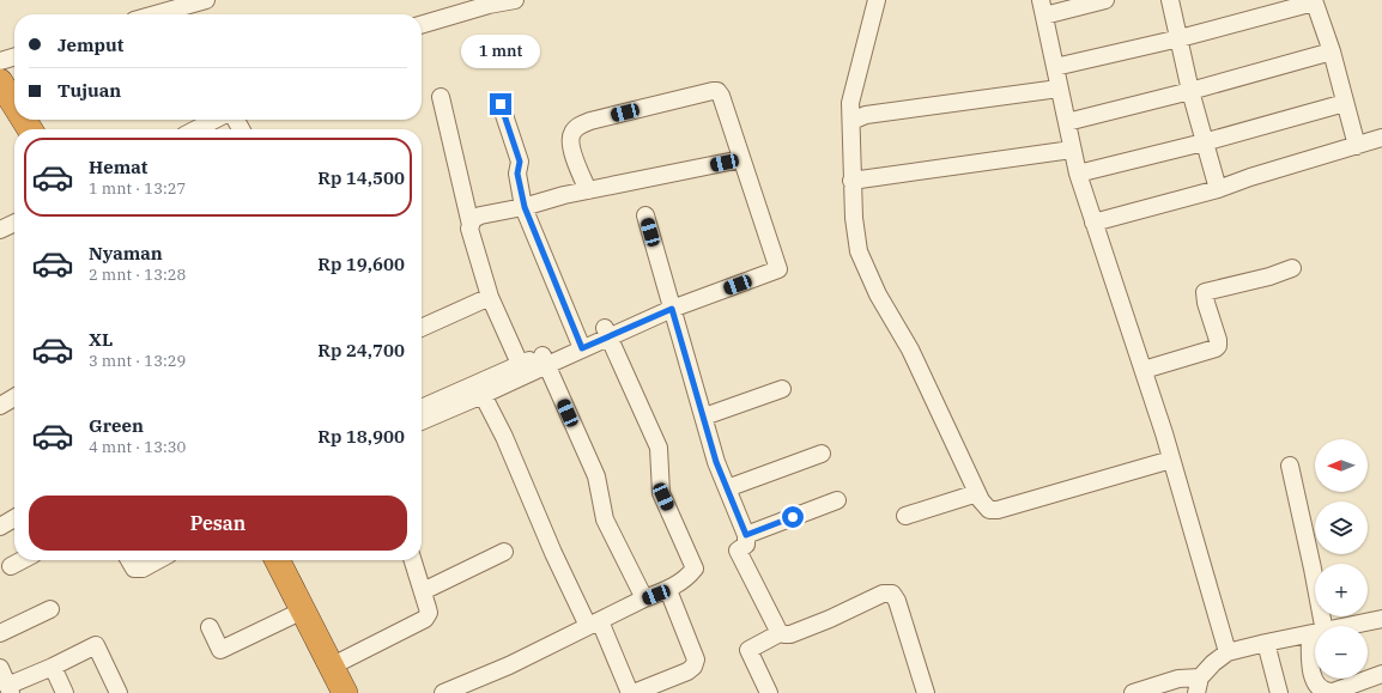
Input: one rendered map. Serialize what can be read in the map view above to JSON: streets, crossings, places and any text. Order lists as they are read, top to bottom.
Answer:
{
  "north": "left",
  "page": {
    "banner": ["Jemput", "Tujuan"],
    "bubble": "1 mnt",
    "list": [
      {
        "name": "Hemat",
        "note": "1 mnt · 13:27",
        "value": "Rp 14,500"
      },
      {
        "name": "Nyaman",
        "note": "2 mnt · 13:28",
        "value": "Rp 19,600"
      },
      {
        "name": "XL",
        "note": "3 mnt · 13:29",
        "value": "Rp 24,700"
      },
      {
        "name": "Green",
        "note": "4 mnt · 13:30",
        "value": "Rp 18,900"
      }
    ],
    "map_buttons": ["+", "−"],
    "buttons": "Pesan"
  }
}
